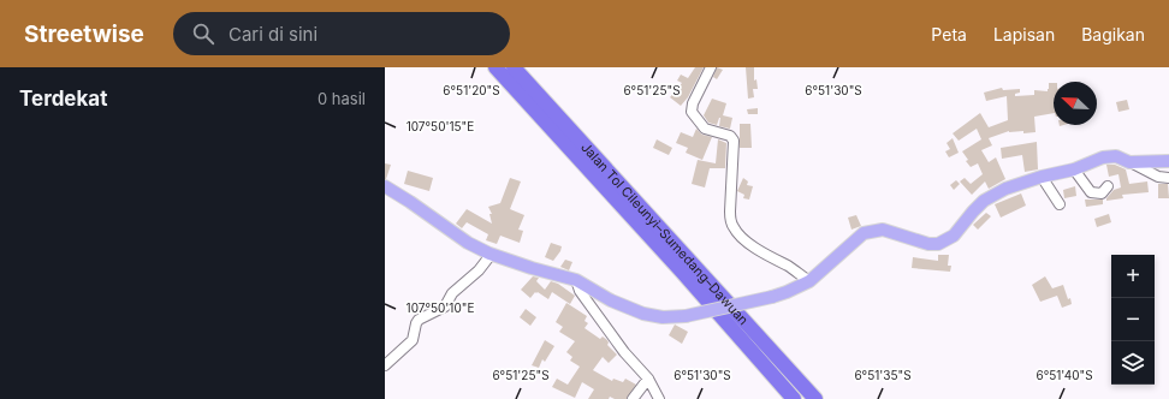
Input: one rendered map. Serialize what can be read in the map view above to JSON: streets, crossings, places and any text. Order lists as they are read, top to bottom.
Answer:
{
  "streets": {
    "highway": ["Jalan Tol Cileunyi–Sumedang–Dawuan"]
  },
  "north": "top left",
  "page": {
    "header": "Streetwise",
    "search": "Cari di sini",
    "nav": ["Peta", "Lapisan", "Bagikan"],
    "heading": ["Terdekat", "0 hasil"],
    "map_buttons": ["+", "−"]
  },
  "coordinates": [
    "6°51'20\"S",
    "6°51'25\"S",
    "6°51'30\"S",
    "107°50'15\"E",
    "107°50'10\"E",
    "6°51'35\"S",
    "6°51'40\"S"
  ]
}
